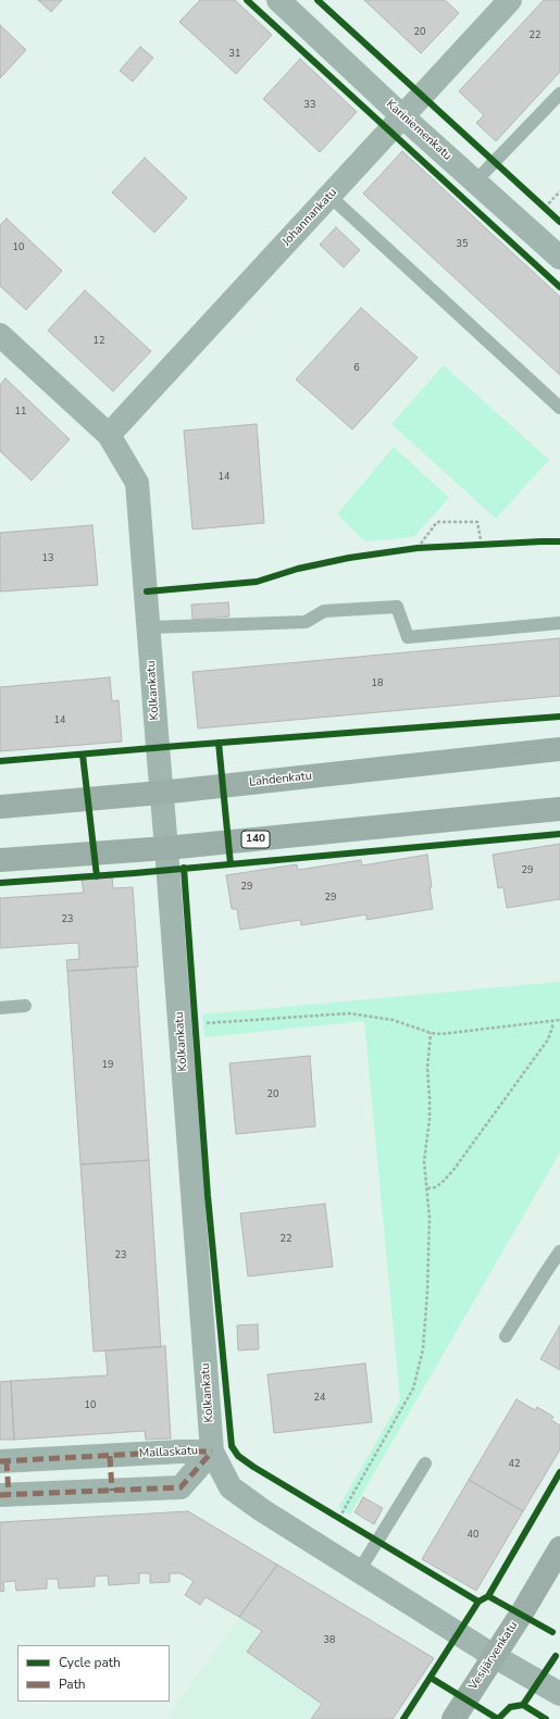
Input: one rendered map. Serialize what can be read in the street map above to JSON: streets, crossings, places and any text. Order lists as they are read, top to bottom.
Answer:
{
  "streets": {
    "main road": ["Lahdenkatu", "140", "Vesijärvenkatu"],
    "street": [
      "Kariniemenkatu",
      "Johannankatu",
      "Kolkankatu",
      "Mallaskatu"
    ]
  },
  "crossings": [
    ["Kariniemenkatu", "Johannankatu"],
    ["Johannankatu", "Kolkankatu"],
    ["Kolkankatu", "Lahdenkatu"],
    ["Kolkankatu", "140"],
    ["Kolkankatu", "Mallaskatu"],
    ["Kolkankatu", "Vesijärvenkatu"]
  ],
  "house_numbers": [
    "20",
    "22",
    "31",
    "33",
    "35",
    "10",
    "12",
    "6",
    "11",
    "14",
    "13",
    "18",
    "14",
    "29",
    "29",
    "29",
    "23",
    "19",
    "20",
    "22",
    "23",
    "24",
    "10",
    "42",
    "40",
    "38"
  ],
  "legend": ["Cycle path", "Path"]
}
